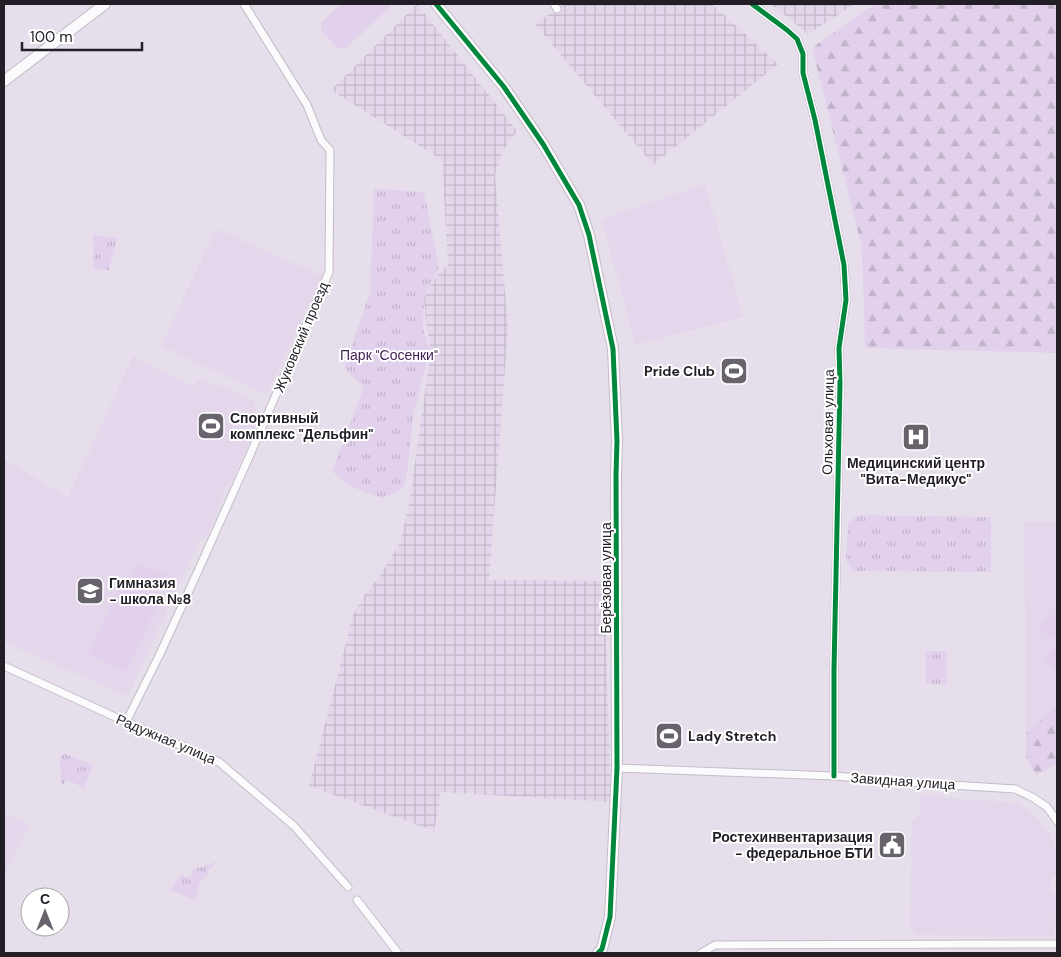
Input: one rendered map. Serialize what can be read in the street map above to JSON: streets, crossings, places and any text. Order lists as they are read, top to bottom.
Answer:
{
  "streets": {
    "street": [
      "Жуковский проезд",
      "Ольховая улица",
      "Берёзовая улица",
      "Радужная улица",
      "Завидная улица"
    ]
  },
  "crossings": [
    ["Жуковский проезд", "Радужная улица"],
    ["Ольховая улица", "Завидная улица"],
    ["Берёзовая улица", "Завидная улица"]
  ],
  "parks": ["Парк \"Сосенки\""],
  "places": {
    "sports": ["Pride Club", "Спортивный комплекс \"Дельфин\"", "Lady Stretch"],
    "hospital": ["Медицинский центр \"Вита-Медикус\""],
    "school or university": ["Гимназия - школа №8"],
    "public building": ["Ростехинвентаризация - федеральное БТИ"]
  },
  "scale_bar": "100 m",
  "north": "top"
}
